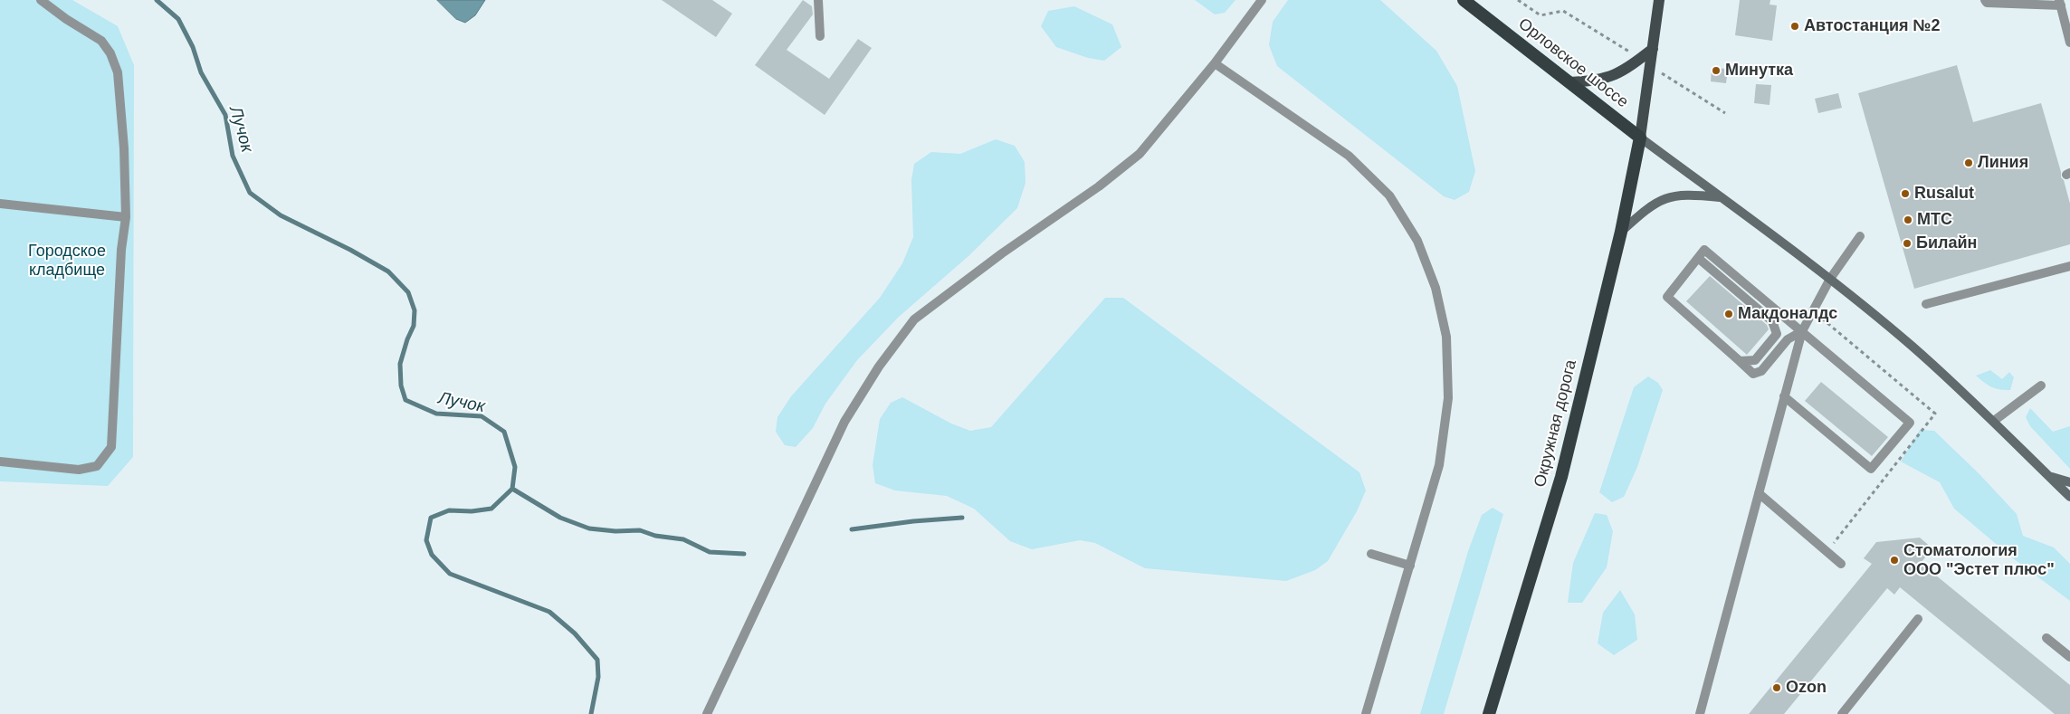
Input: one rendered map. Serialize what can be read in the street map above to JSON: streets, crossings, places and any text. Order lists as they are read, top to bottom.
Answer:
{
  "streets": {
    "highway": ["Орловское шоссе", "Окружная дорога"]
  },
  "crossings": [
    ["Орловское шоссе", "Окружная дорога"]
  ],
  "water": ["Лучок"],
  "parks": ["Городское кладбище"],
  "places": [
    "Автостанция №2",
    "Минутка",
    "Линия",
    "Rusalut",
    "МТС",
    "Билайн",
    "Макдоналдс",
    "Стоматология ООО \"Эстет плюс\"",
    "Ozon"
  ]
}
